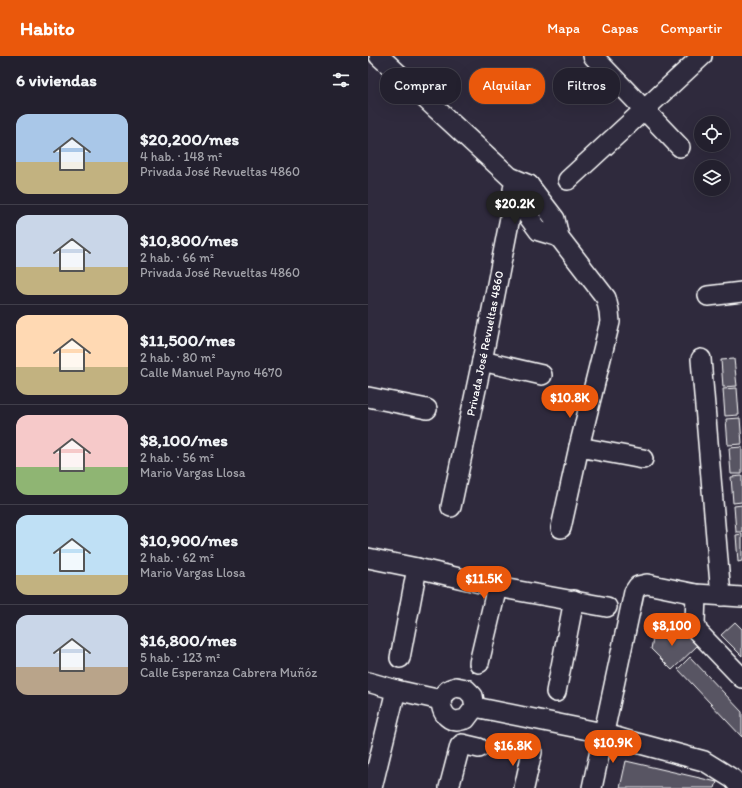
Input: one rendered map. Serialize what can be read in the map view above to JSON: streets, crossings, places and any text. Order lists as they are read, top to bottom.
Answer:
{
  "streets": {
    "street": ["Privada José Revueltas 4860"]
  },
  "page": {
    "header": "Habito",
    "nav": ["Mapa", "Capas", "Compartir"],
    "heading": "6 viviendas",
    "chip": ["Comprar", "Alquilar", "Filtros"],
    "list": [
      {
        "name": "$20,200/mes",
        "note": "4 hab. · 148 m² · Privada José Revueltas 4860"
      },
      {
        "name": "$10,800/mes",
        "note": "2 hab. · 66 m² · Privada José Revueltas 4860"
      },
      {
        "name": "$11,500/mes",
        "note": "2 hab. · 80 m² · Calle Manuel Payno 4670"
      },
      {
        "name": "$8,100/mes",
        "note": "2 hab. · 56 m² · Mario Vargas Llosa"
      },
      {
        "name": "$10,900/mes",
        "note": "2 hab. · 62 m² · Mario Vargas Llosa"
      },
      {
        "name": "$16,800/mes",
        "note": "5 hab. · 123 m² · Calle Esperanza Cabrera Muñóz"
      }
    ],
    "price": [
      "$20.2K",
      "$10.8K",
      "$11.5K",
      "$8,100",
      "$10.9K",
      "$16.8K"
    ]
  }
}
